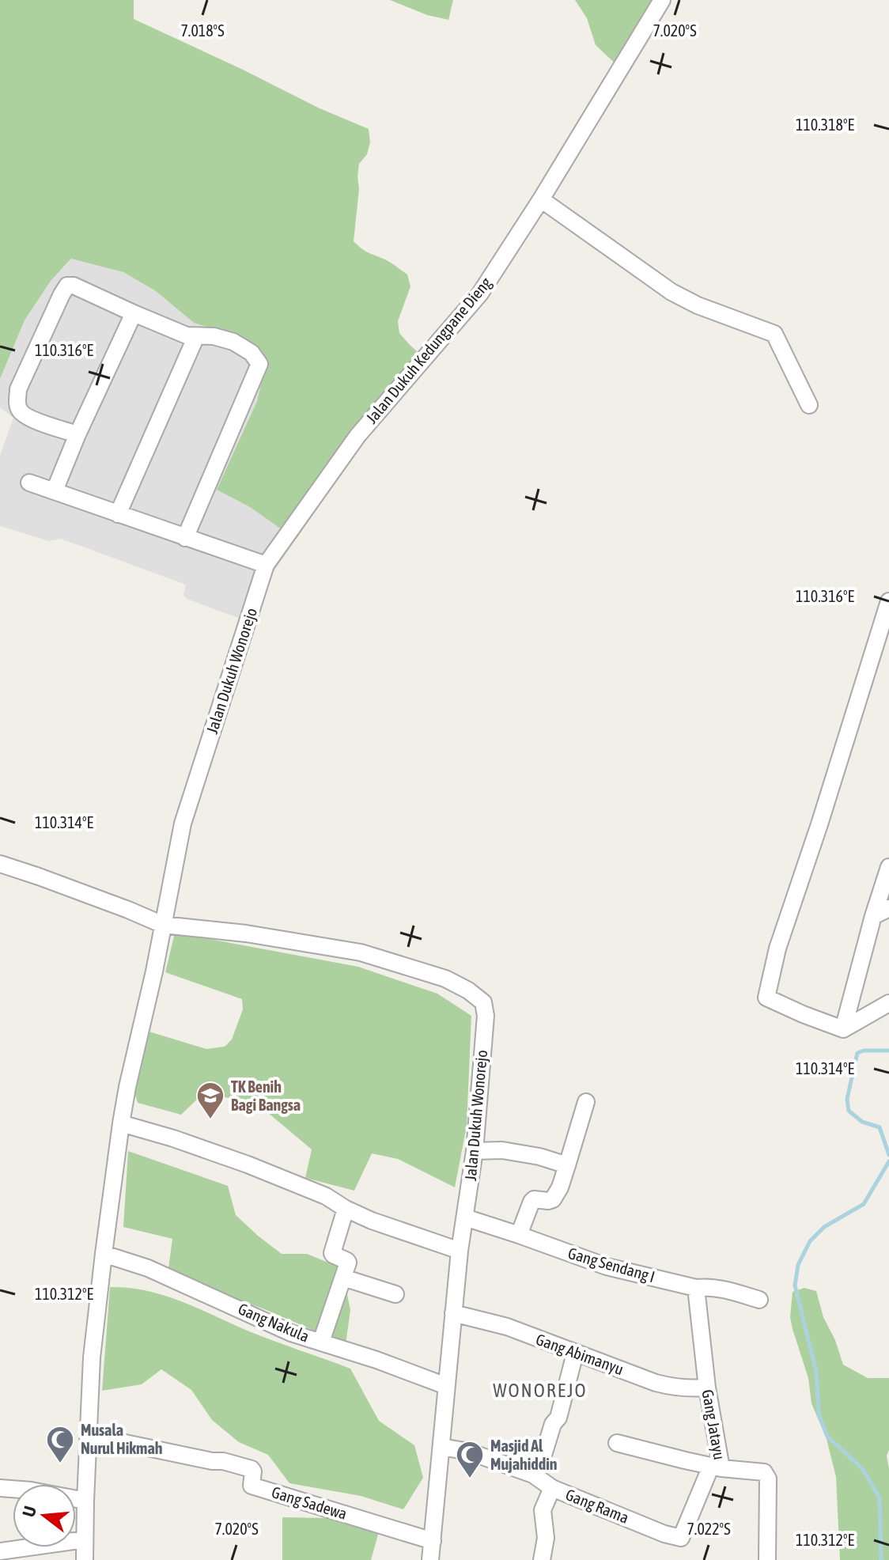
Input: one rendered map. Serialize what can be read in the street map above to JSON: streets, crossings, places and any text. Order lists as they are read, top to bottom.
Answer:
{
  "streets": {
    "street": [
      "Jalan Dukuh Kedungpane Dieng",
      "Jalan Dukuh Wonorejo",
      "Gang Sendang I",
      "Gang Nakula",
      "Gang Abimanyu",
      "Gang Jatayu",
      "Gang Sadewa",
      "Gang Rama"
    ]
  },
  "crossings": [
    ["Jalan Dukuh Kedungpane Dieng", "Jalan Dukuh Wonorejo"],
    ["Jalan Dukuh Wonorejo", "Gang Sendang I"],
    ["Jalan Dukuh Wonorejo", "Gang Nakula"],
    ["Jalan Dukuh Wonorejo", "Gang Abimanyu"],
    ["Jalan Dukuh Wonorejo", "Gang Sadewa"],
    ["Jalan Dukuh Wonorejo", "Gang Rama"],
    ["Gang Sendang I", "Gang Jatayu"],
    ["Gang Abimanyu", "Gang Jatayu"],
    ["Gang Jatayu", "Gang Rama"]
  ],
  "districts": ["WONOREJO"],
  "places": {
    "school or university": ["TK Benih Bagi Bangsa"],
    "mosque": ["Musala Nurul Hikmah", "Masjid Al Mujahiddin"]
  },
  "north": "left",
  "coordinates": [
    "7.018°S",
    "7.020°S",
    "110.318°E",
    "110.316°E",
    "110.314°E",
    "110.312°E",
    "7.022°S"
  ]
}
